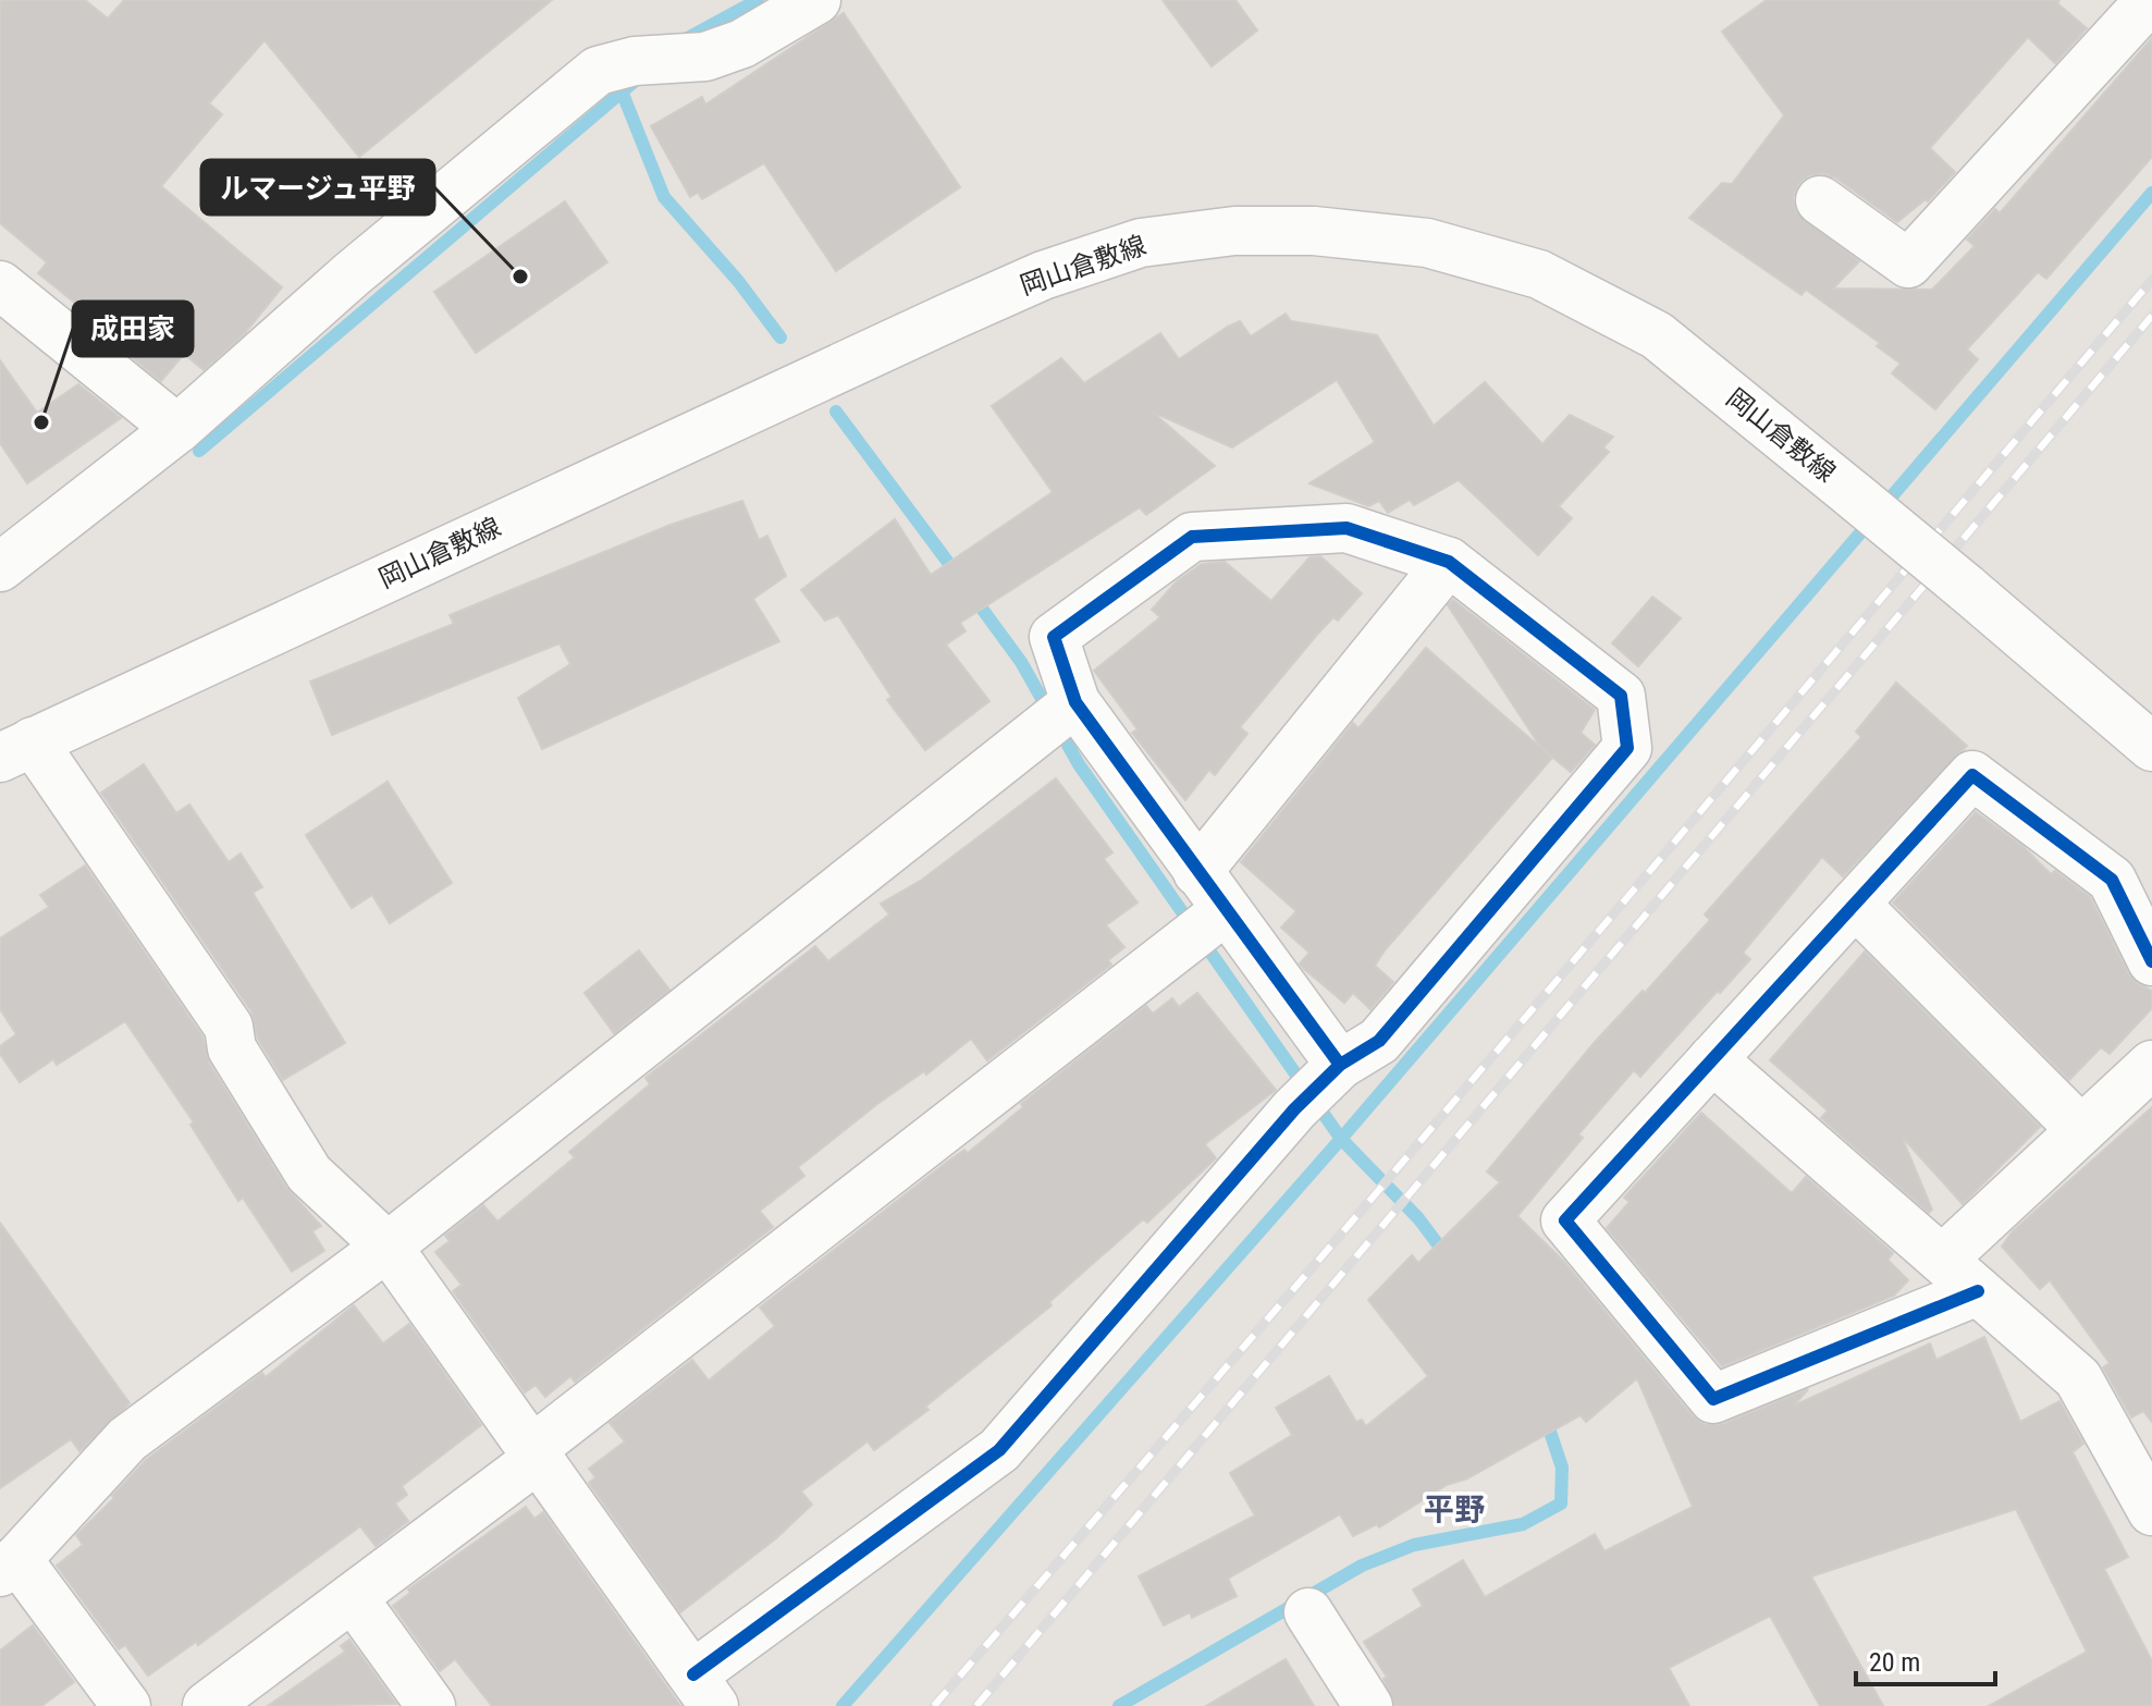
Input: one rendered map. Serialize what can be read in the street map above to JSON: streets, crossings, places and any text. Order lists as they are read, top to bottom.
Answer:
{
  "streets": {
    "street": ["岡山倉敷線"]
  },
  "districts": ["平野"],
  "places": ["ルマージュ平野", "成田家"],
  "scale_bar": "20 m"
}
